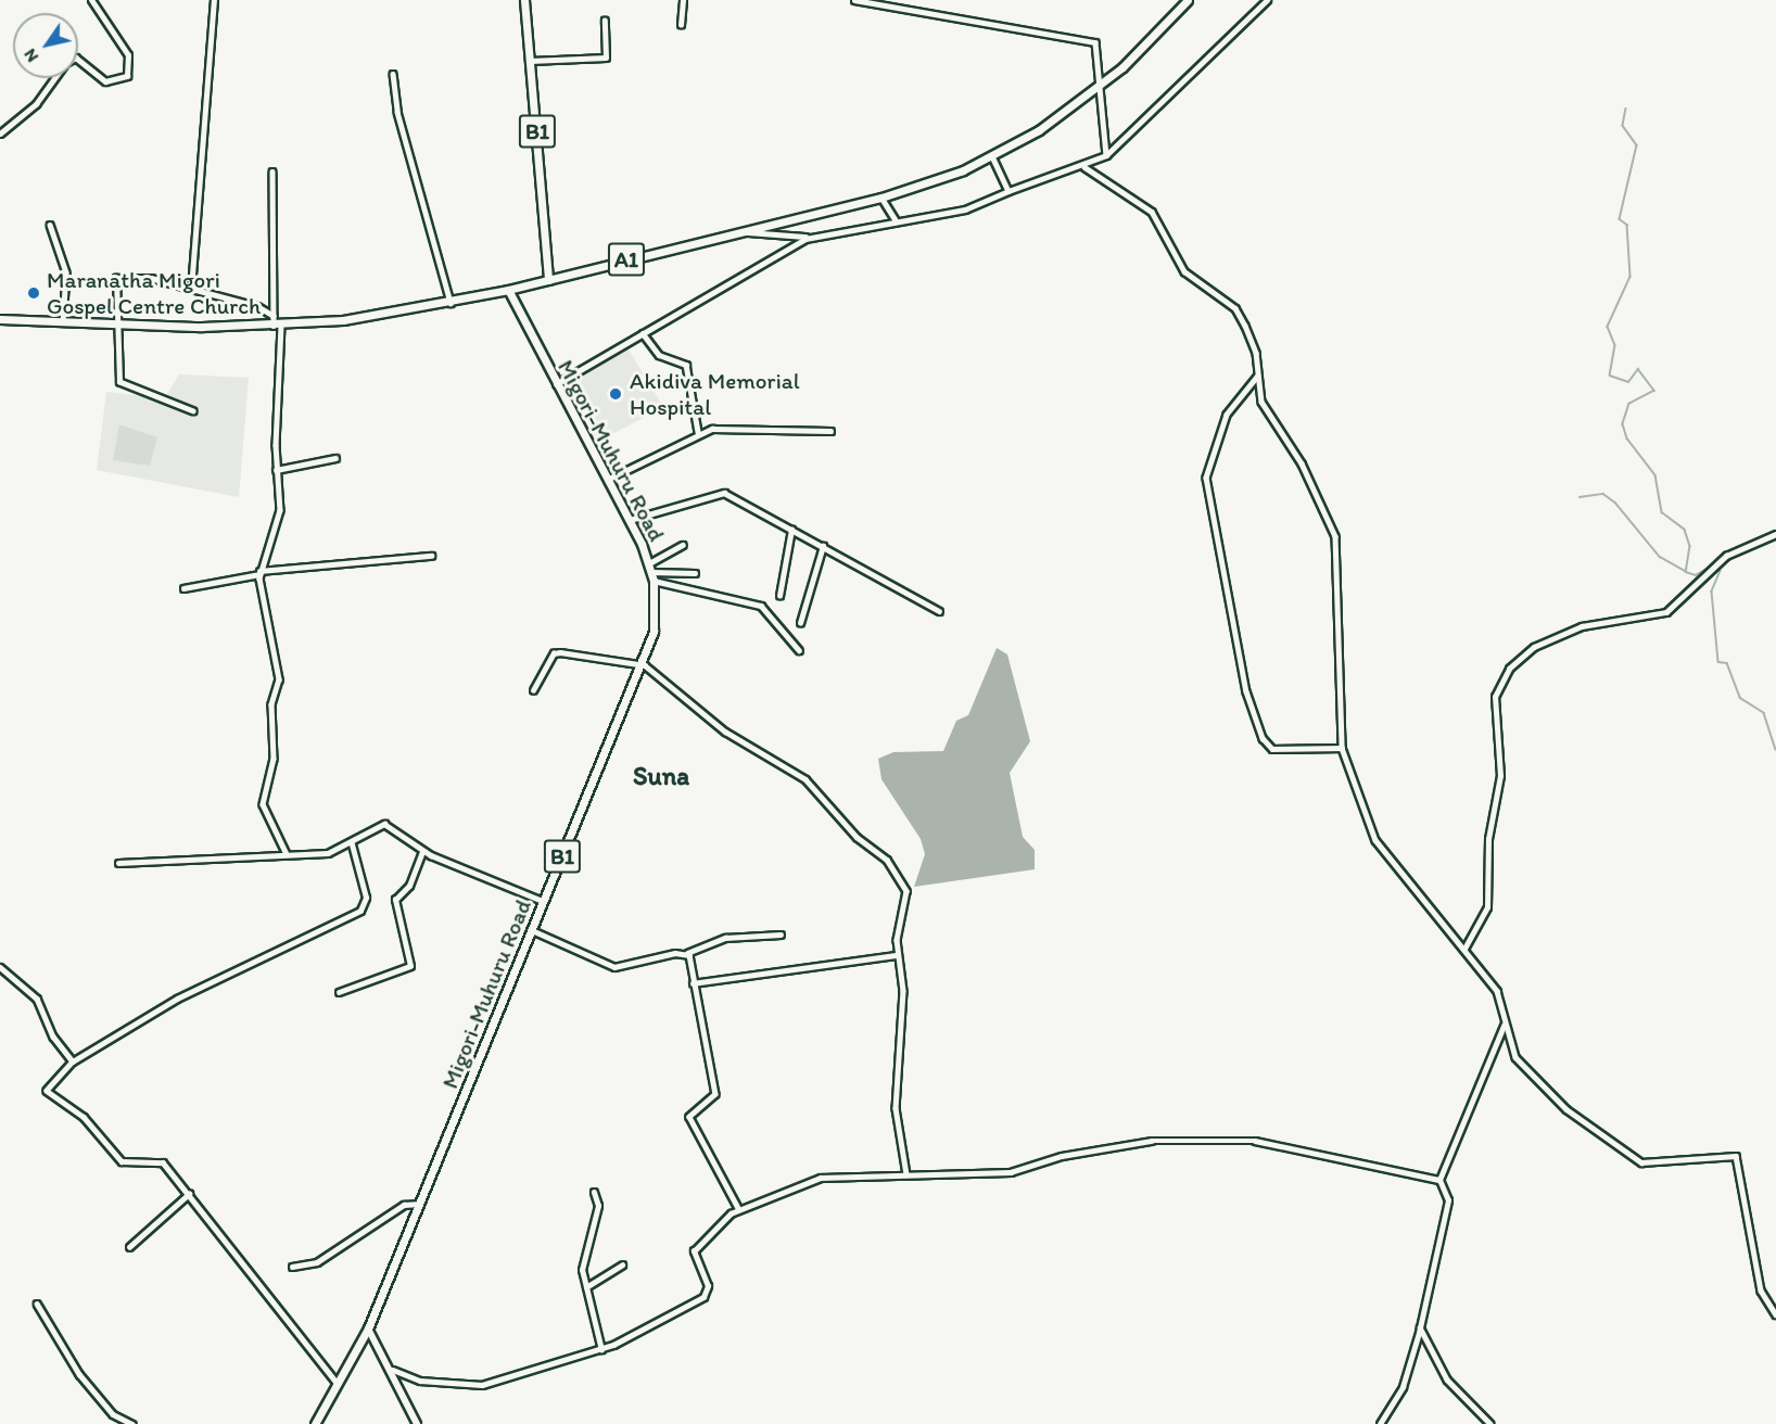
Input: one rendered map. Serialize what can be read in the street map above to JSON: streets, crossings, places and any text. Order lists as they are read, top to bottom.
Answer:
{
  "streets": {
    "highway": ["B1", "A1", "Migori-Muhuru Road"]
  },
  "crossings": [
    ["B1", "A1"],
    ["A1", "Migori-Muhuru Road"]
  ],
  "districts": ["Suna"],
  "places": ["Maranatha Migori Gospel Centre Church", "Akidiva Memorial Hospital"],
  "north": "bottom left"
}
